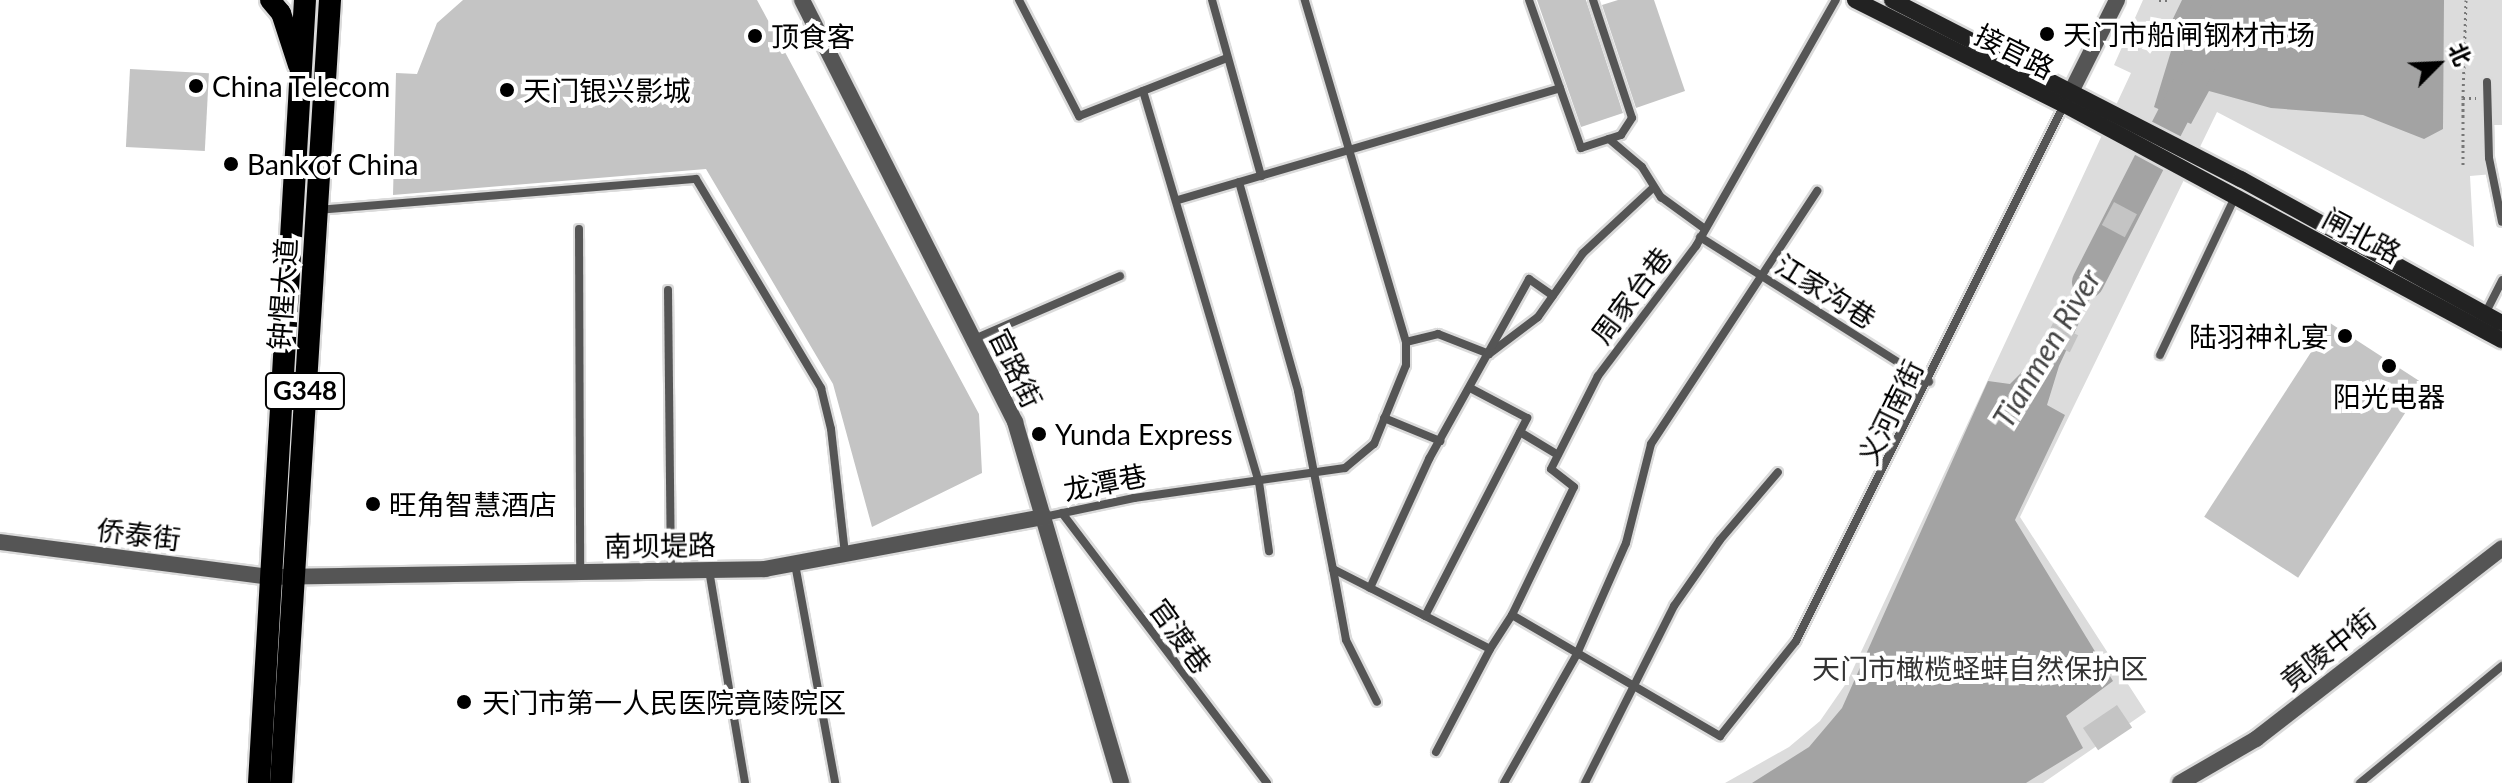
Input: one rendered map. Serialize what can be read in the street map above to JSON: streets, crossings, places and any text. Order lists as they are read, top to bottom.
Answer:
{
  "streets": {
    "highway": ["钟惺大道", "G348"],
    "main road": ["接官路", "闸北路"],
    "street": [
      "官路街",
      "侨泰街",
      "南坝堤路",
      "竟陵中街"
    ],
    "lane": [
      "江家沟巷",
      "周家台巷",
      "义河南街",
      "龙潭巷",
      "官渡巷"
    ]
  },
  "crossings": [
    ["接官路", "义河南街"],
    ["江家沟巷", "周家台巷"],
    ["江家沟巷", "义河南街"],
    ["钟惺大道", "侨泰街"],
    ["钟惺大道", "南坝堤路"],
    ["官路街", "龙潭巷"],
    ["官路街", "南坝堤路"],
    ["龙潭巷", "南坝堤路"],
    ["龙潭巷", "官渡巷"],
    ["侨泰街", "南坝堤路"]
  ],
  "water": ["Tianmen River"],
  "parks": ["天门市橄榄蛏蚌自然保护区"],
  "places": [
    "天门市船闸钢材市场",
    "顶食客",
    "China Telecom",
    "天门银兴影城",
    "Bank of China",
    "陆羽神礼宴",
    "阳光电器",
    "Yunda Express",
    "旺角智慧酒店",
    "天门市第一人民医院竟陵院区"
  ],
  "north": "top right"
}
